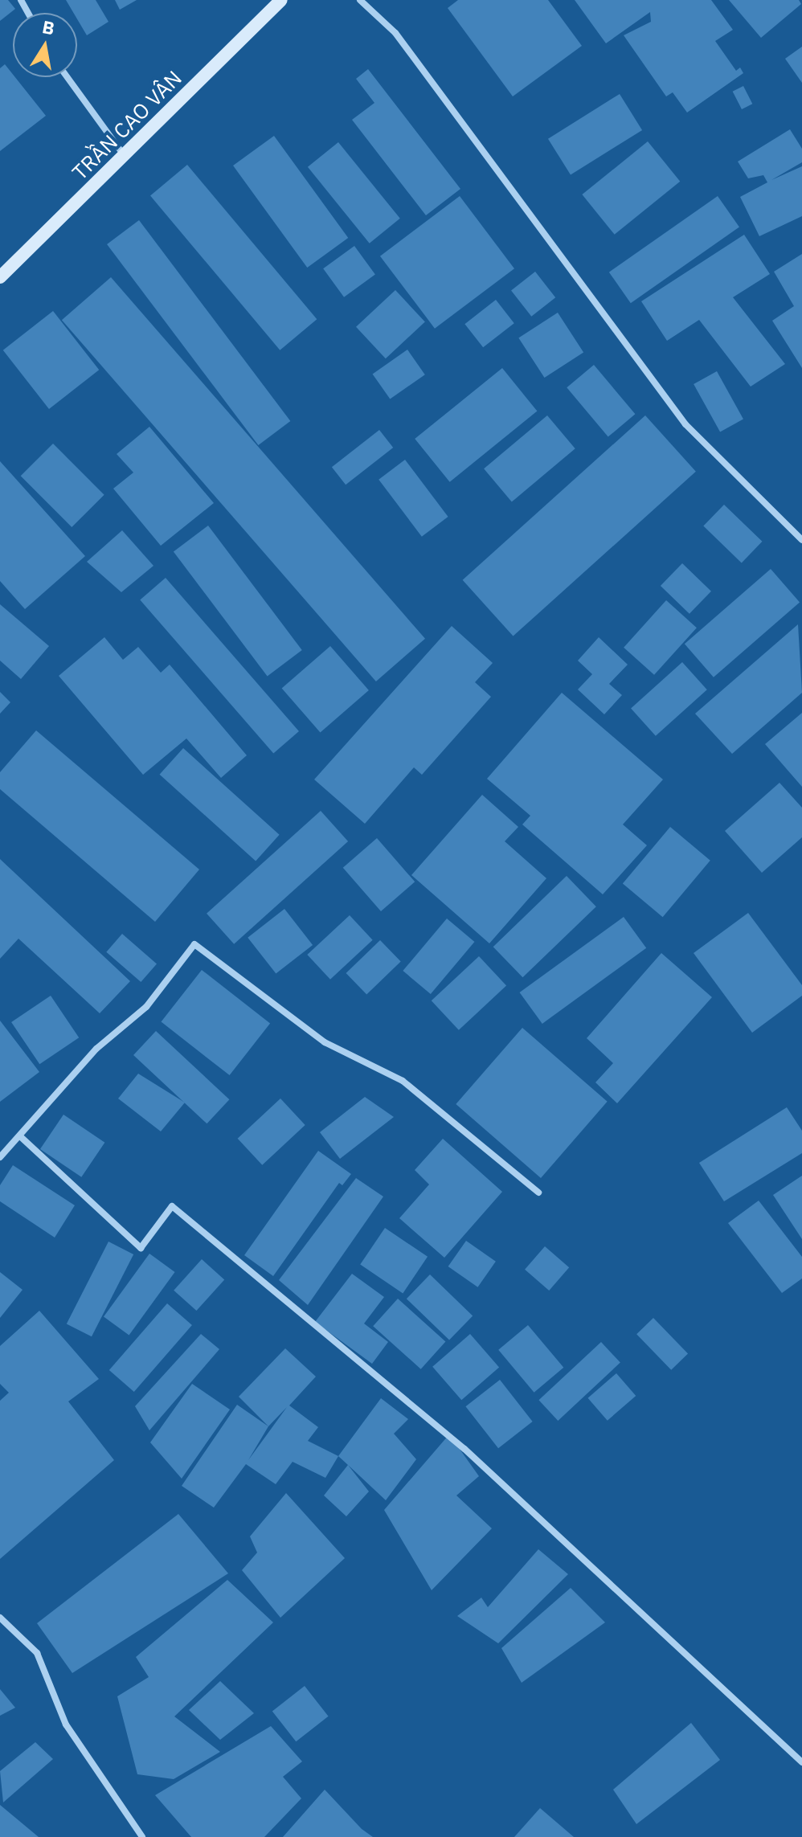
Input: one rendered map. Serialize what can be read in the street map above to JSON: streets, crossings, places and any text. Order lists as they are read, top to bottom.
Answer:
{
  "streets": {
    "street": ["TRẦN CAO VÂN"]
  },
  "north": "top"
}
